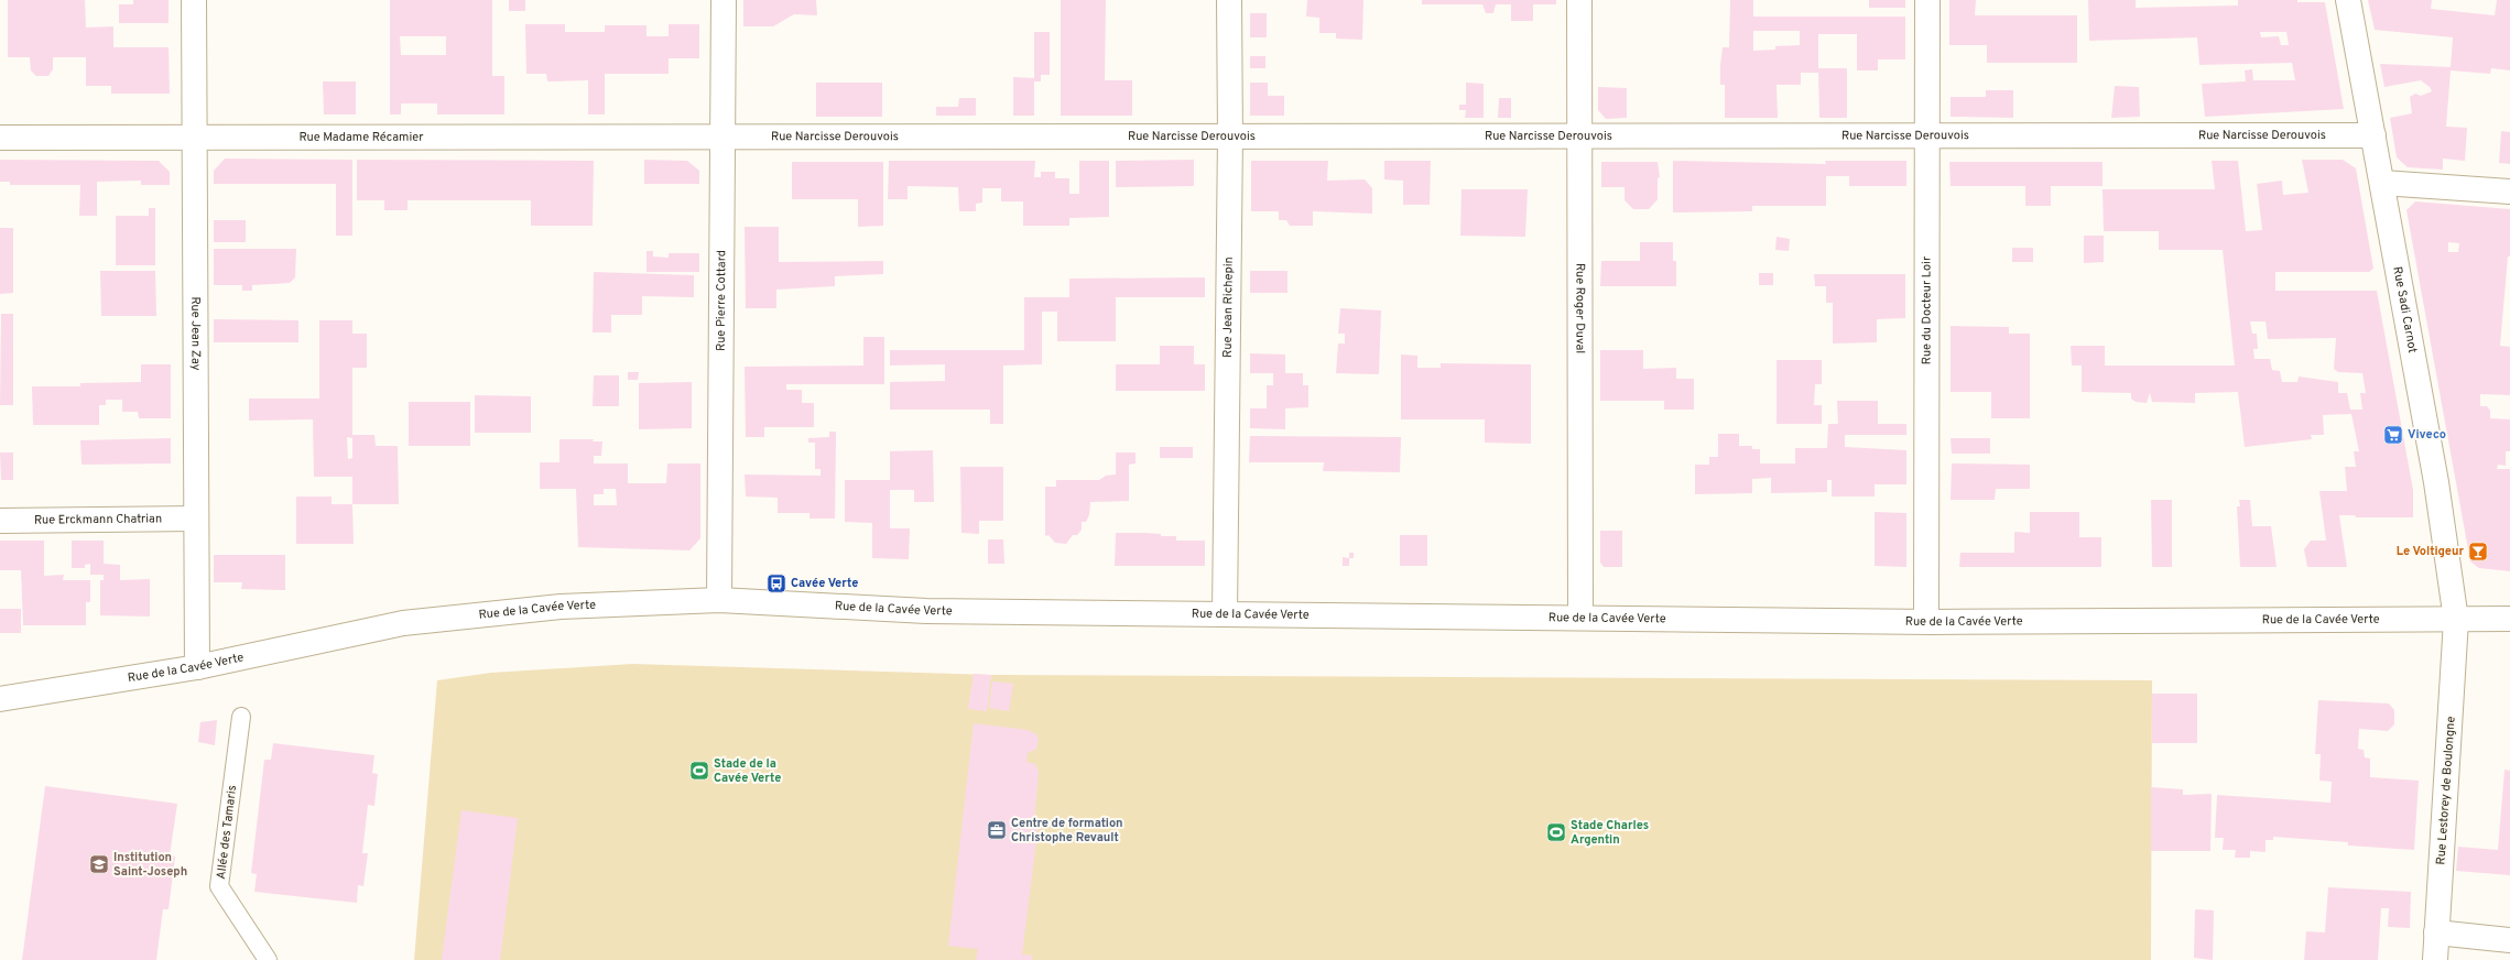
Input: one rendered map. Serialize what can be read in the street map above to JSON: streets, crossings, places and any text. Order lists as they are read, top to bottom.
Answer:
{
  "streets": {
    "street": [
      "Rue Narcisse Derouvois",
      "Rue Madame Récamier",
      "Rue Pierre Cottard",
      "Rue Jean Richepin",
      "Rue Roger Duval",
      "Rue Sadi Carnot",
      "Rue du Docteur Loir",
      "Rue Jean Zay",
      "Rue Erckmann Chatrian",
      "Rue de la Cavée Verte",
      "Rue Lestorey de Boulongne"
    ],
    "lane": ["Allée des Tamaris"]
  },
  "crossings": [
    ["Rue Narcisse Derouvois", "Rue Madame Récamier"],
    ["Rue Narcisse Derouvois", "Rue Pierre Cottard"],
    ["Rue Narcisse Derouvois", "Rue Jean Richepin"],
    ["Rue Narcisse Derouvois", "Rue Roger Duval"],
    ["Rue Narcisse Derouvois", "Rue Sadi Carnot"],
    ["Rue Narcisse Derouvois", "Rue du Docteur Loir"],
    ["Rue Madame Récamier", "Rue Pierre Cottard"],
    ["Rue Madame Récamier", "Rue Jean Zay"],
    ["Rue Pierre Cottard", "Rue de la Cavée Verte"],
    ["Rue Jean Richepin", "Rue de la Cavée Verte"],
    ["Rue Roger Duval", "Rue de la Cavée Verte"],
    ["Rue Sadi Carnot", "Rue de la Cavée Verte"],
    ["Rue Sadi Carnot", "Rue Lestorey de Boulongne"],
    ["Rue du Docteur Loir", "Rue de la Cavée Verte"],
    ["Rue Jean Zay", "Rue Erckmann Chatrian"],
    ["Rue Jean Zay", "Rue de la Cavée Verte"],
    ["Rue de la Cavée Verte", "Rue Lestorey de Boulongne"]
  ],
  "places": {
    "supermarket": ["Viveco"],
    "bar": ["Le Voltigeur"],
    "bus stop": ["Cavée Verte"],
    "sports": ["Stade de la Cavée Verte", "Stade Charles Argentin"],
    "office": ["Centre de formation Christophe Revault"],
    "school or university": ["Institution Saint-Joseph"]
  }
}
